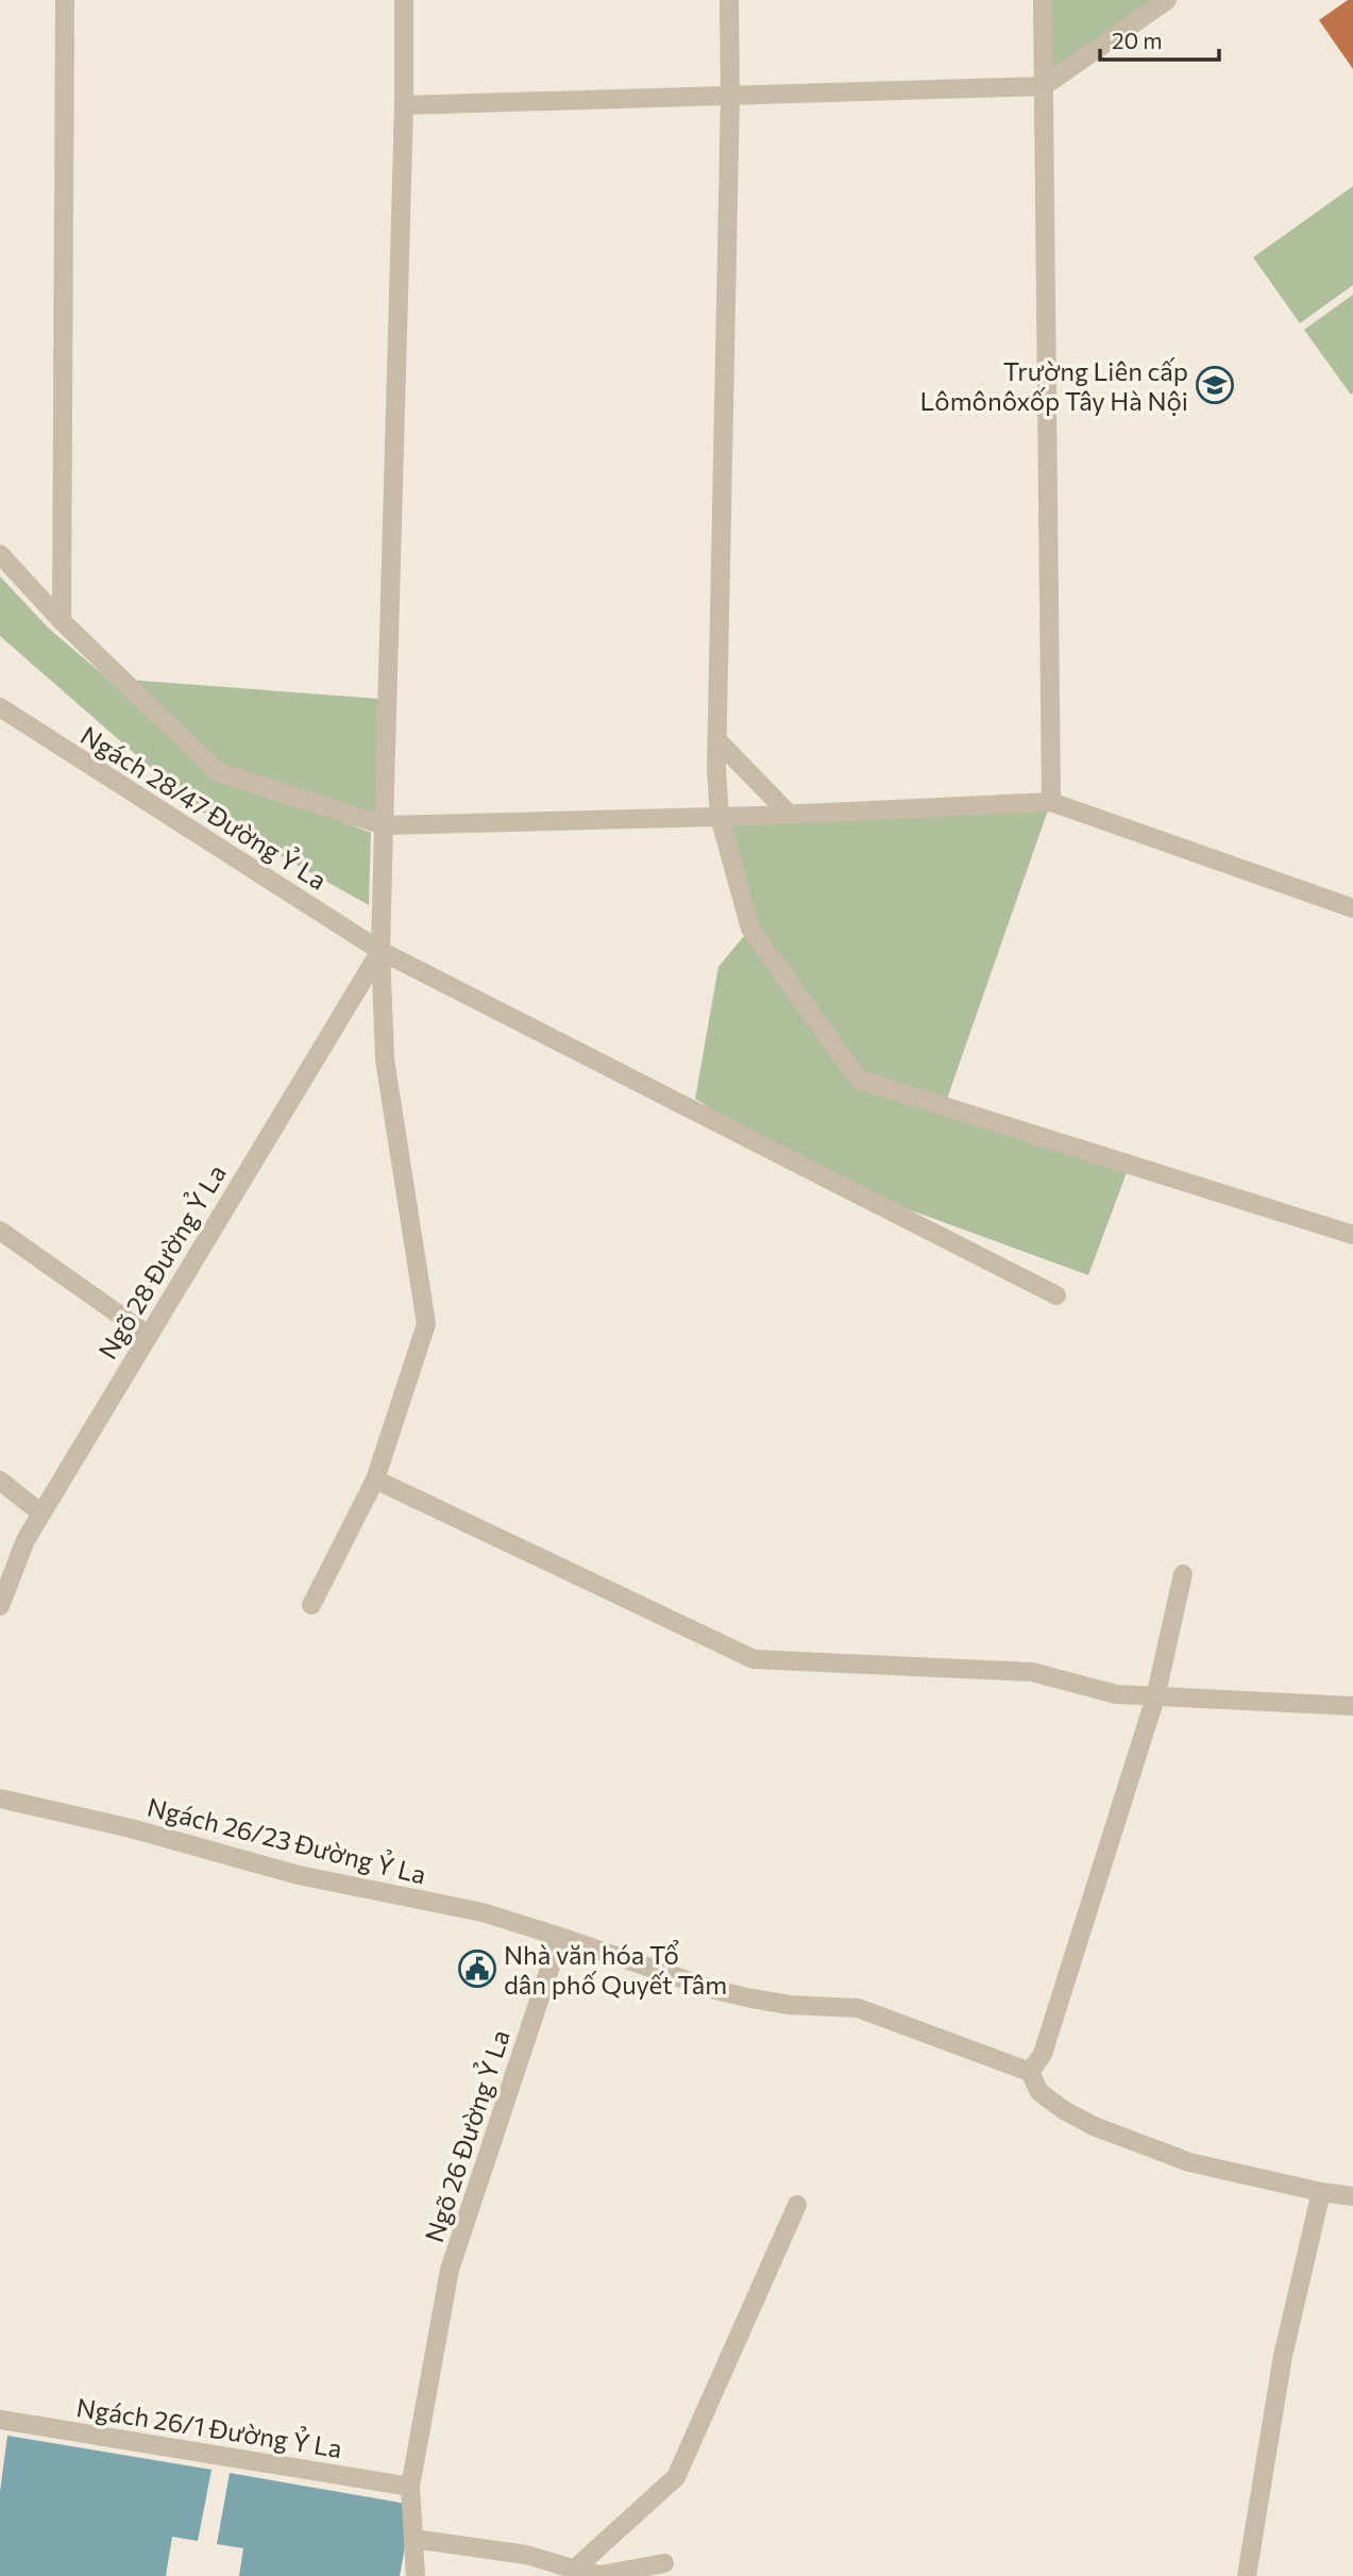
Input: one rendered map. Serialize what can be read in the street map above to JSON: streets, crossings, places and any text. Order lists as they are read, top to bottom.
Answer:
{
  "streets": {
    "street": [
      "Ngách 28/47 Đường Ỷ La",
      "Ngõ 28 Đường Ỷ La",
      "Ngách 26/23 Đường Ỷ La",
      "Ngõ 26 Đường Ỷ La",
      "Ngách 26/1 Đường Ỷ La"
    ]
  },
  "crossings": [
    ["Ngách 28/47 Đường Ỷ La", "Ngõ 28 Đường Ỷ La"],
    ["Ngách 26/23 Đường Ỷ La", "Ngõ 26 Đường Ỷ La"],
    ["Ngõ 26 Đường Ỷ La", "Ngách 26/1 Đường Ỷ La"]
  ],
  "places": {
    "school or university": ["Trường Liên cấp Lômônôxốp Tây Hà Nội"],
    "public building": ["Nhà văn hóa Tổ dân phố Quyết Tâm"]
  },
  "scale_bar": "20 m"
}
